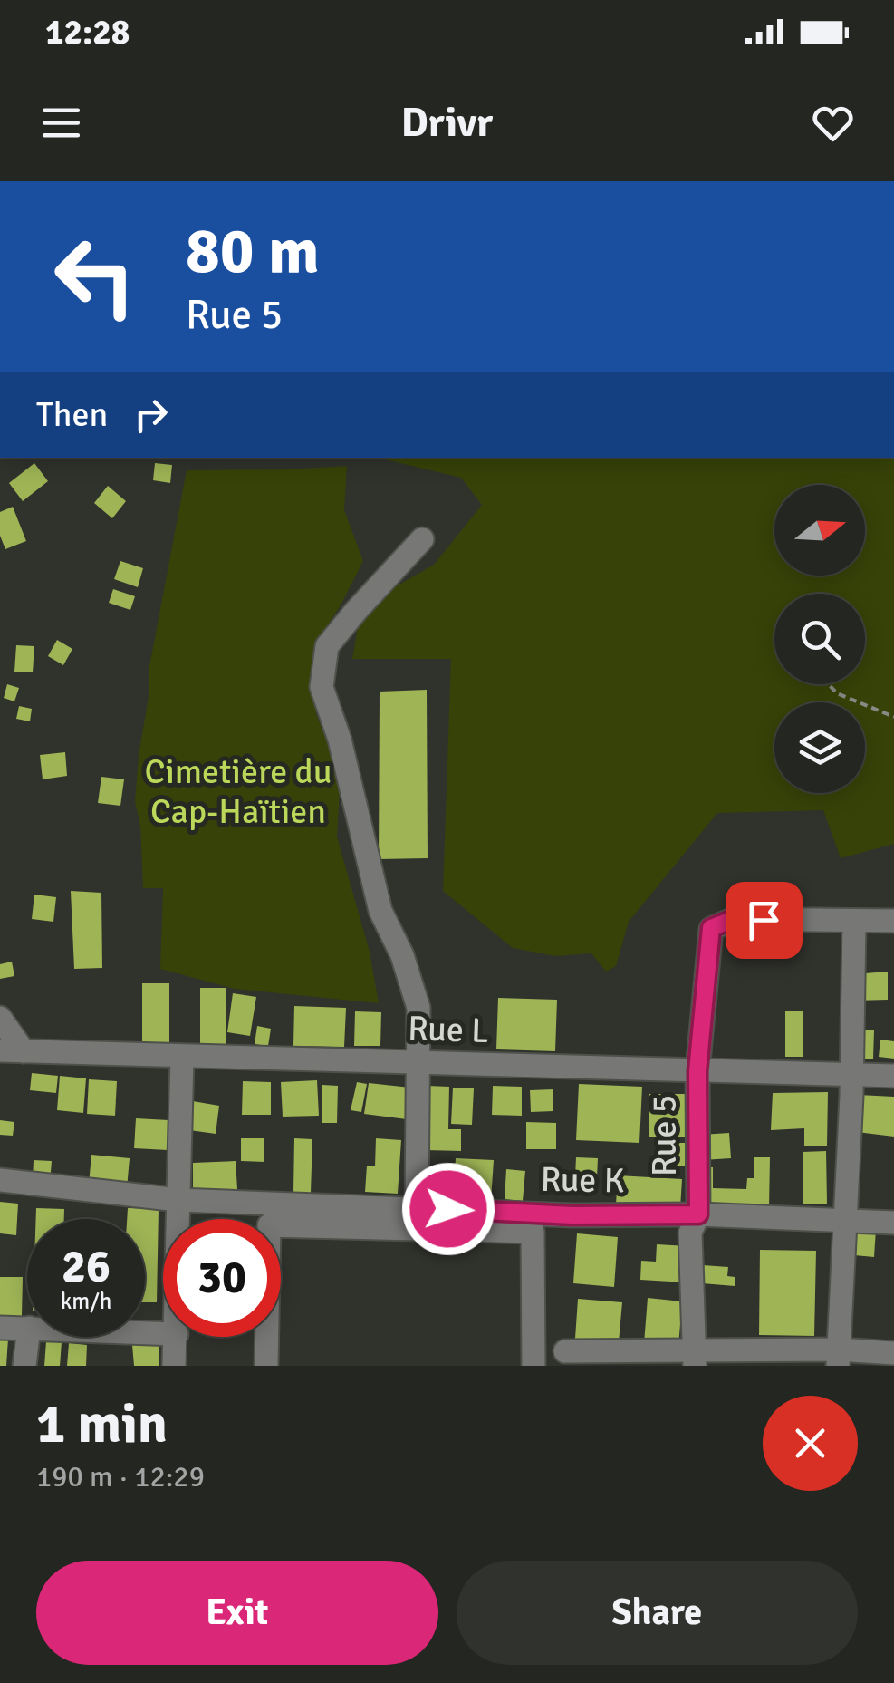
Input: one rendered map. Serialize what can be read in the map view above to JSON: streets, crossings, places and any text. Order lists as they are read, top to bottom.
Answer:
{
  "streets": {
    "street": ["Rue L", "Rue 5", "Rue K"]
  },
  "crossings": [
    ["Rue L", "Rue 5"],
    ["Rue 5", "Rue K"]
  ],
  "parks": ["Cimetière du Cap-Haïtien"],
  "north": "right",
  "page": {
    "status": "12:28",
    "header": "Drivr",
    "turn": ["80 m", "Rue 5"],
    "then": "Then",
    "speed": "26 km/h",
    "limit": "30",
    "heading": ["1 min", "190 m · 12:29"],
    "buttons": ["Exit", "Share"]
  }
}
